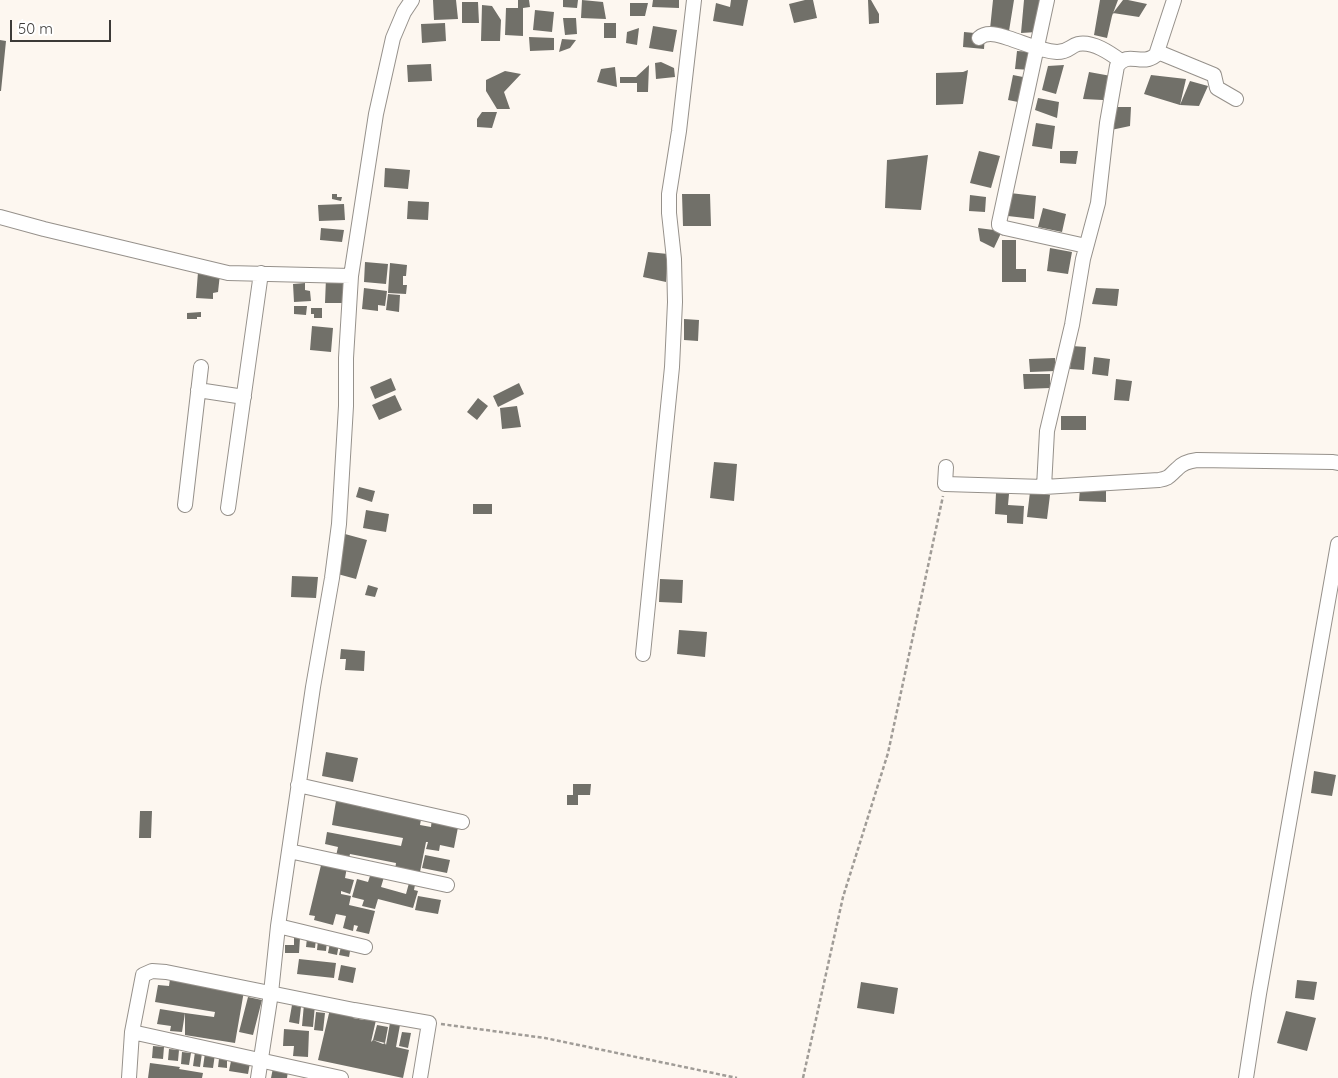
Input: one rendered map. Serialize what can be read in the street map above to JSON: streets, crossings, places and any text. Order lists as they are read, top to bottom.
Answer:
{
  "scale_bar": "50 m"
}
